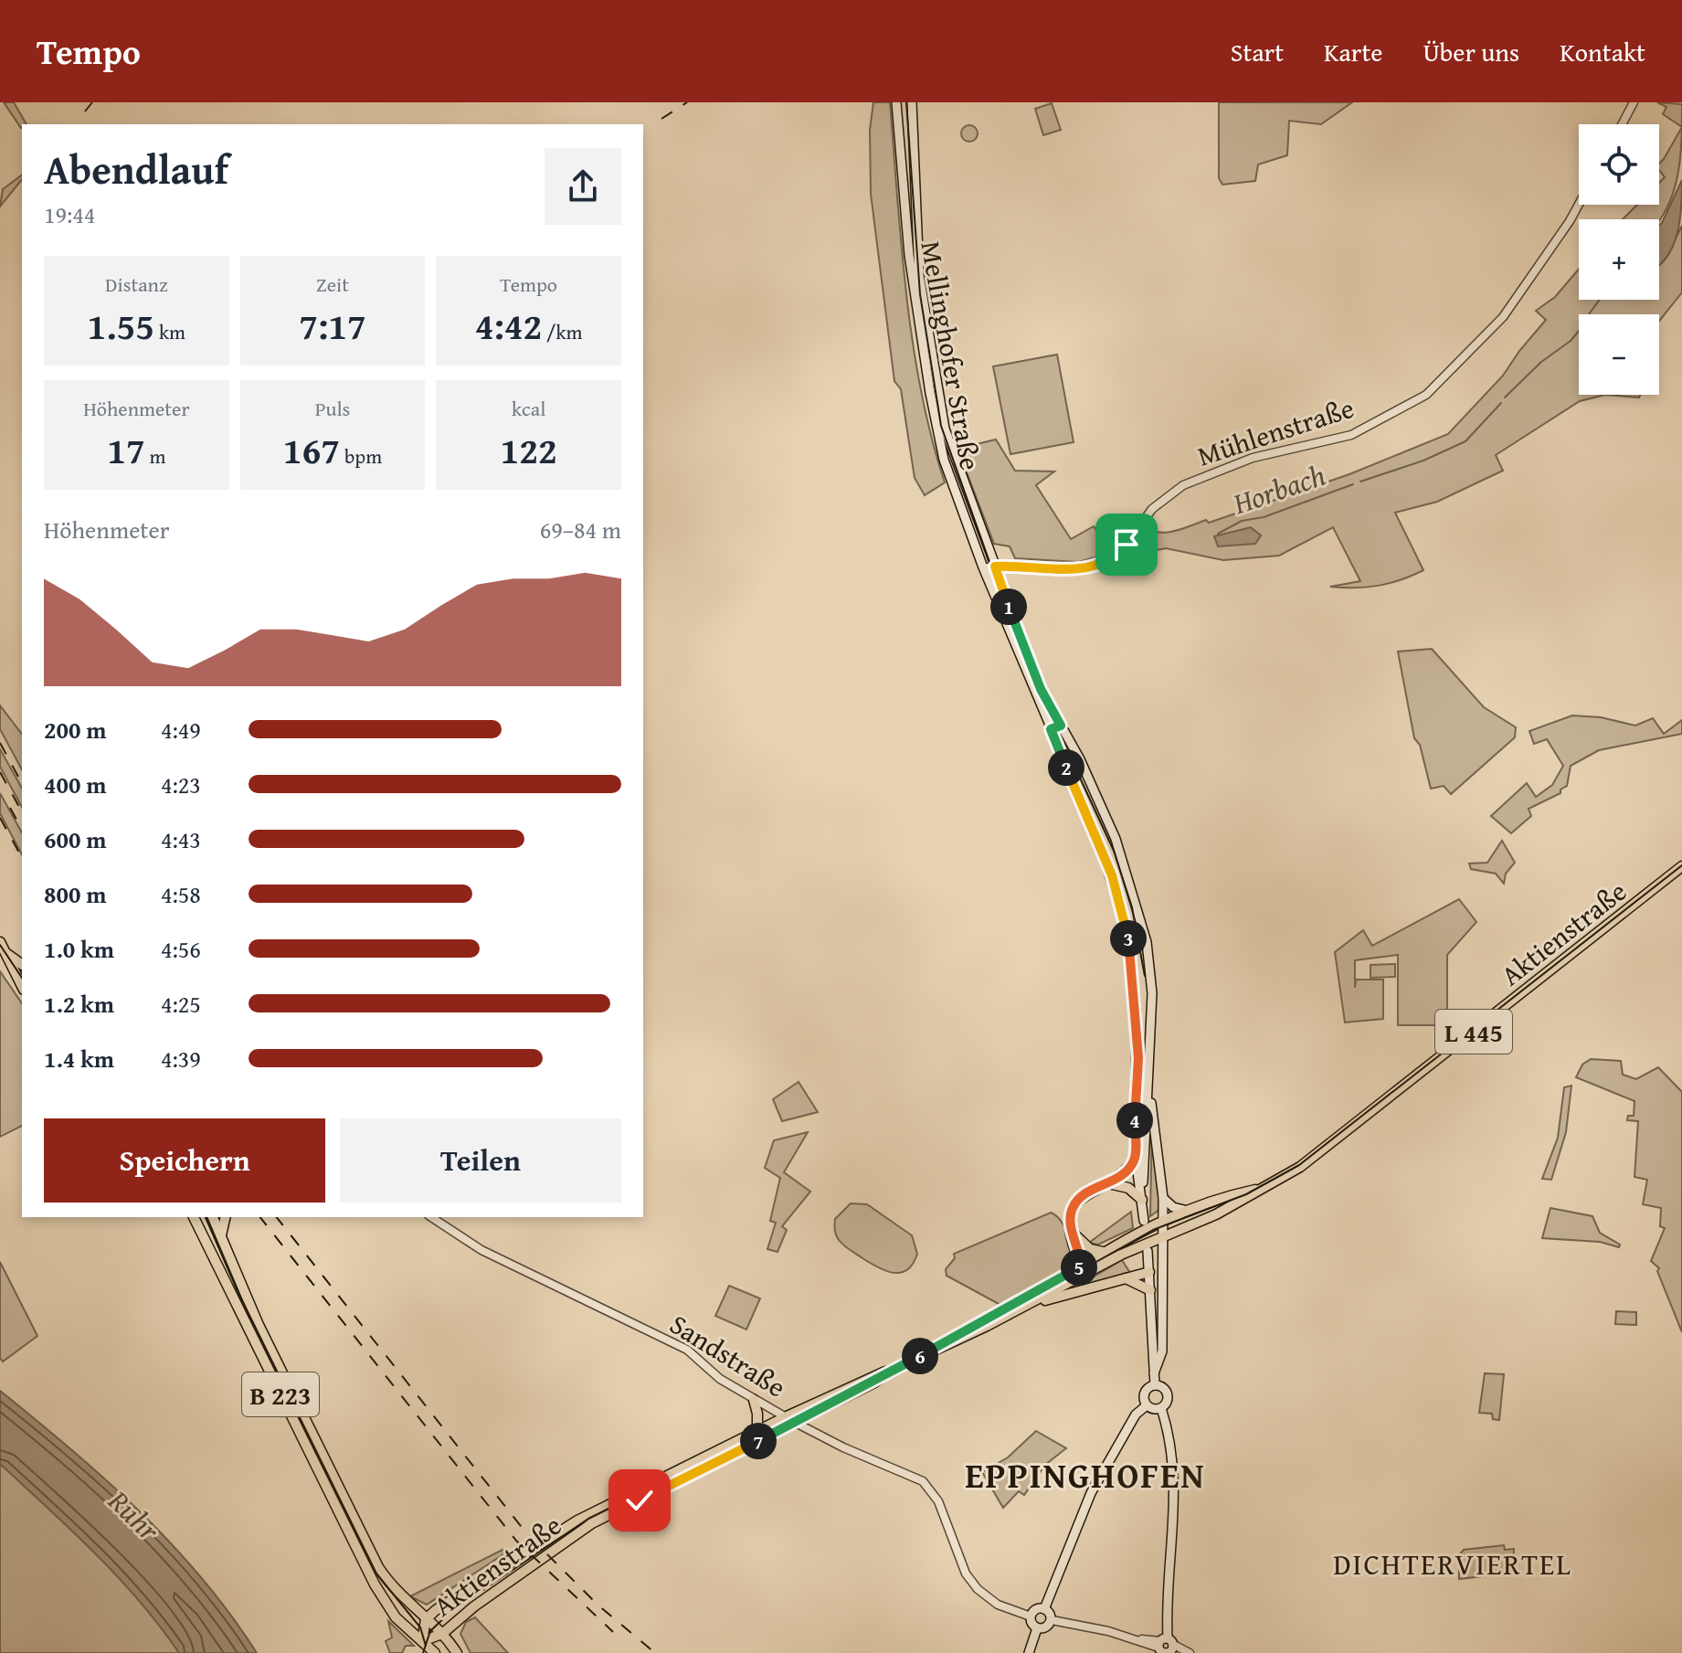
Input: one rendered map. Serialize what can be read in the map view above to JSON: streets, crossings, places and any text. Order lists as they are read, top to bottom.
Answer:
{
  "streets": {
    "main road": [
      "Mellinghofer Straße",
      "Aktienstraße",
      "L 445",
      "B 223"
    ],
    "street": ["Mühlenstraße", "Sandstraße"]
  },
  "crossings": [
    ["Mellinghofer Straße", "Mühlenstraße"],
    ["Aktienstraße", "Sandstraße"],
    ["Aktienstraße", "B 223"]
  ],
  "districts": ["EPPINGHOFEN", "DICHTERVIERTEL"],
  "water": ["Horbach", "Ruhr"],
  "page": {
    "header": "Tempo",
    "nav": [
      "Start",
      "Karte",
      "Über uns",
      "Kontakt"
    ],
    "map_buttons": ["+", "−"],
    "heading": ["Abendlauf", "19:44"],
    "stats": [
      ["Distanz", "1.55 km"],
      ["Zeit", "7:17"],
      ["Tempo", "4:42 /km"],
      ["Höhenmeter", "17 m"],
      ["Puls", "167 bpm"],
      ["kcal", "122"]
    ],
    "chart": ["Höhenmeter", "69–84 m"],
    "pins": [
      "1",
      "2",
      "3",
      "4",
      "5",
      "6",
      "7"
    ],
    "list": [
      {
        "name": "200 m",
        "note": "4:49"
      },
      {
        "name": "400 m",
        "note": "4:23"
      },
      {
        "name": "600 m",
        "note": "4:43"
      },
      {
        "name": "800 m",
        "note": "4:58"
      },
      {
        "name": "1.0 km",
        "note": "4:56"
      },
      {
        "name": "1.2 km",
        "note": "4:25"
      },
      {
        "name": "1.4 km",
        "note": "4:39"
      }
    ],
    "buttons": ["Speichern", "Teilen"]
  }
}
